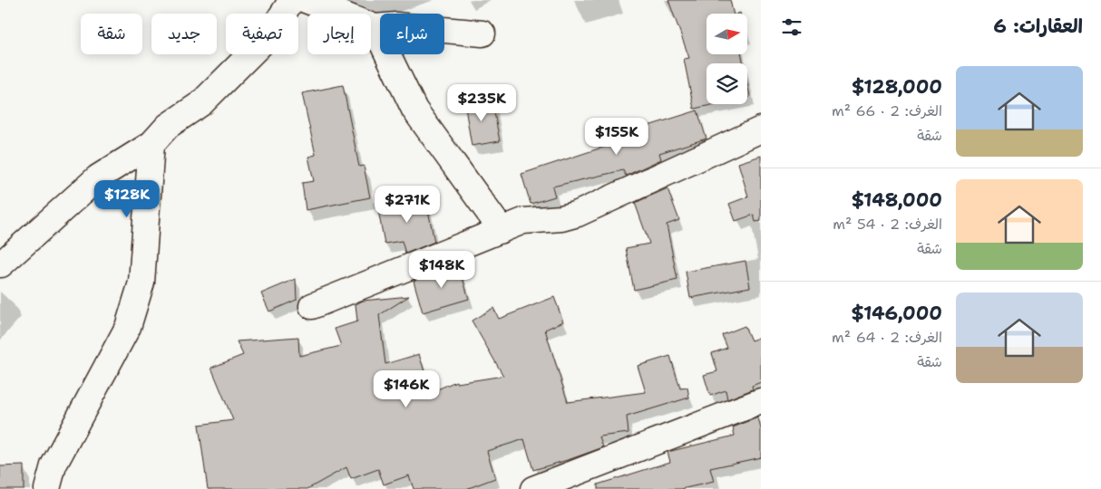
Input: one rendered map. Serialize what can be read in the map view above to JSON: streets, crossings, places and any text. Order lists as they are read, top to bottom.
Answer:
{
  "north": "right",
  "page": {
    "heading": "العقارات: 6",
    "chip": [
      "شراء",
      "إيجار",
      "تصفية",
      "جديد",
      "شقة"
    ],
    "list": [
      {
        "name": "$128,000",
        "note": "الغرف: 2 · 66 m² · شقة"
      },
      {
        "name": "$148,000",
        "note": "الغرف: 2 · 54 m² · شقة"
      },
      {
        "name": "$146,000",
        "note": "الغرف: 2 · 64 m² · شقة"
      }
    ],
    "price": [
      "$235K",
      "$155K",
      "$128K",
      "$271K",
      "$148K",
      "$146K"
    ]
  }
}
